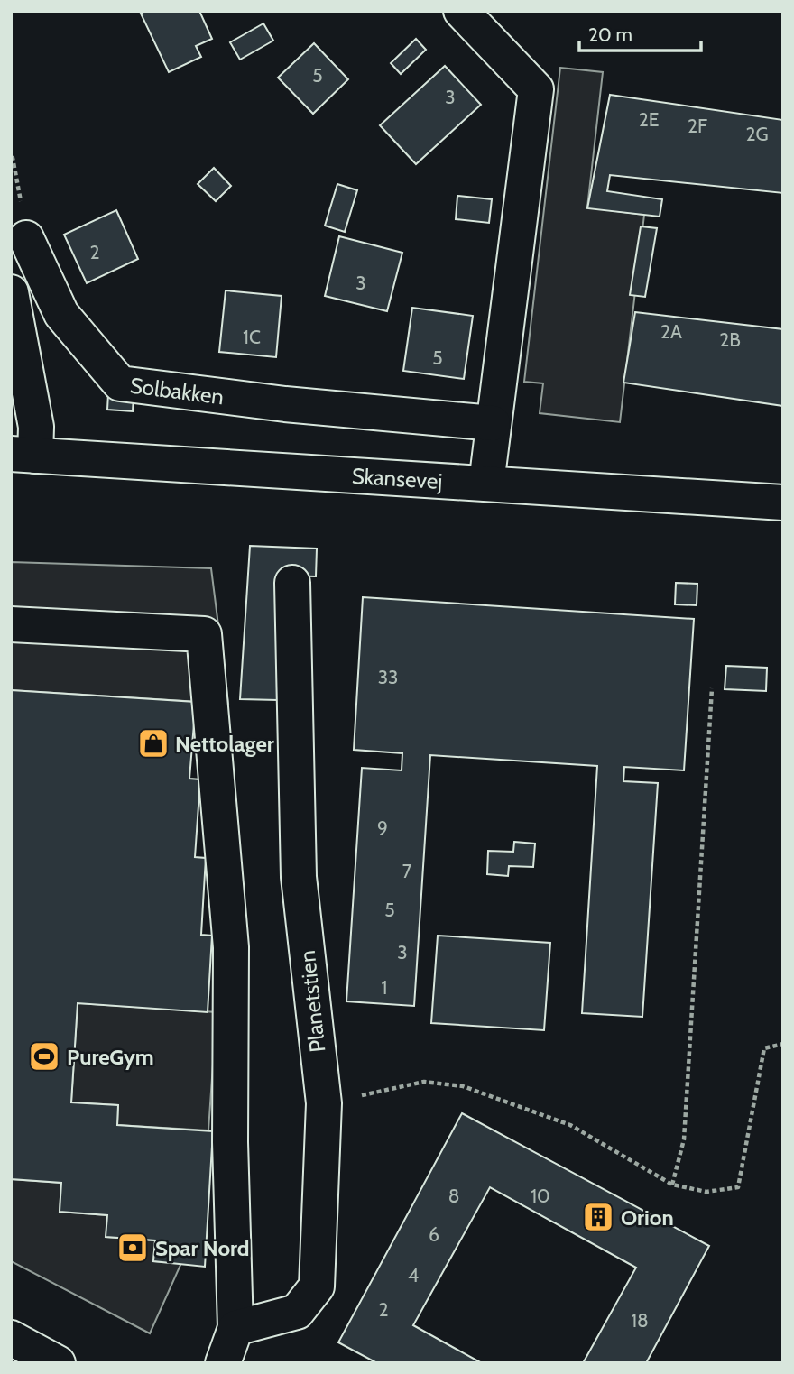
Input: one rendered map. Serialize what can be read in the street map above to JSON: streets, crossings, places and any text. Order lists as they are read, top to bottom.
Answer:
{
  "streets": {
    "street": ["Solbakken", "Skansevej", "Planetstien"]
  },
  "places": {
    "shop": ["Nettolager"],
    "sports": ["PureGym"],
    "building": ["Orion"],
    "bank": ["Spar Nord"]
  },
  "house_numbers": [
    "5",
    "3",
    "2E",
    "2F",
    "2G",
    "2",
    "3",
    "2A",
    "1C",
    "2B",
    "5",
    "33",
    "9",
    "7",
    "5",
    "3",
    "1",
    "8",
    "10",
    "6",
    "4",
    "2",
    "18"
  ],
  "scale_bar": "20 m"
}
